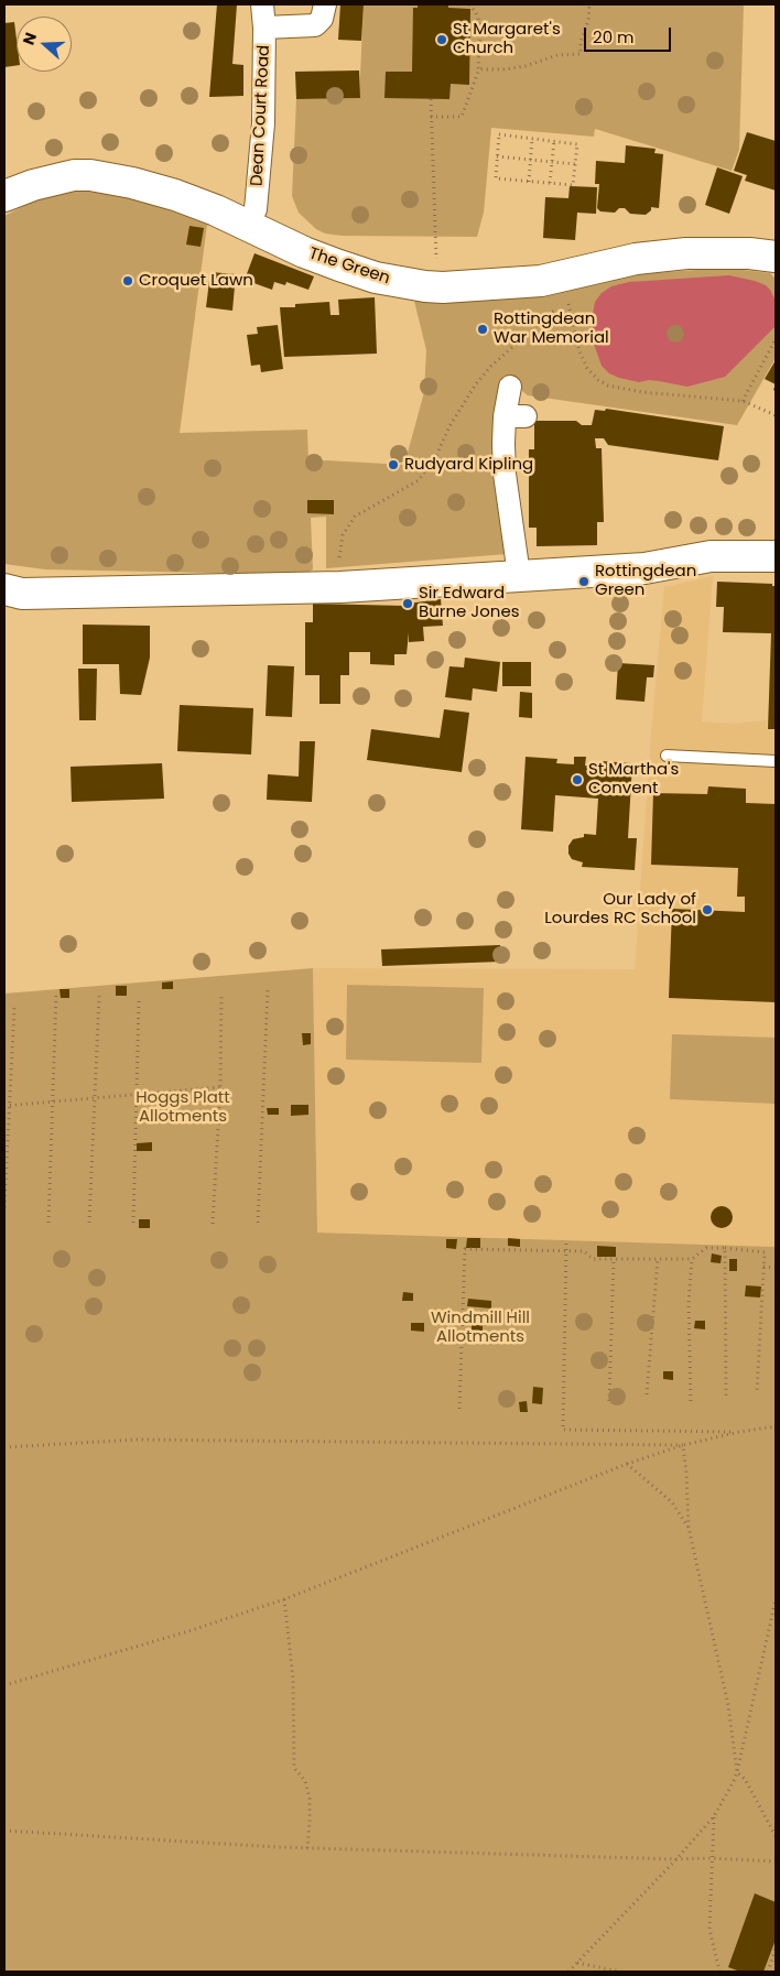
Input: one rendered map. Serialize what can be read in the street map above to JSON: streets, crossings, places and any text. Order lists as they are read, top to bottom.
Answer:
{
  "streets": {
    "main road": ["The Green"],
    "street": ["Dean Court Road"]
  },
  "crossings": [
    ["Dean Court Road", "The Green"]
  ],
  "parks": ["Hoggs Platt Allotments", "Windmill Hill Allotments"],
  "places": [
    "St Margaret's Church",
    "Croquet Lawn",
    "Rottingdean War Memorial",
    "Rudyard Kipling",
    "Rottingdean Green",
    "Sir Edward Burne Jones",
    "St Martha's Convent",
    "Our Lady of Lourdes RC School"
  ],
  "scale_bar": "20 m",
  "north": "left"
}
